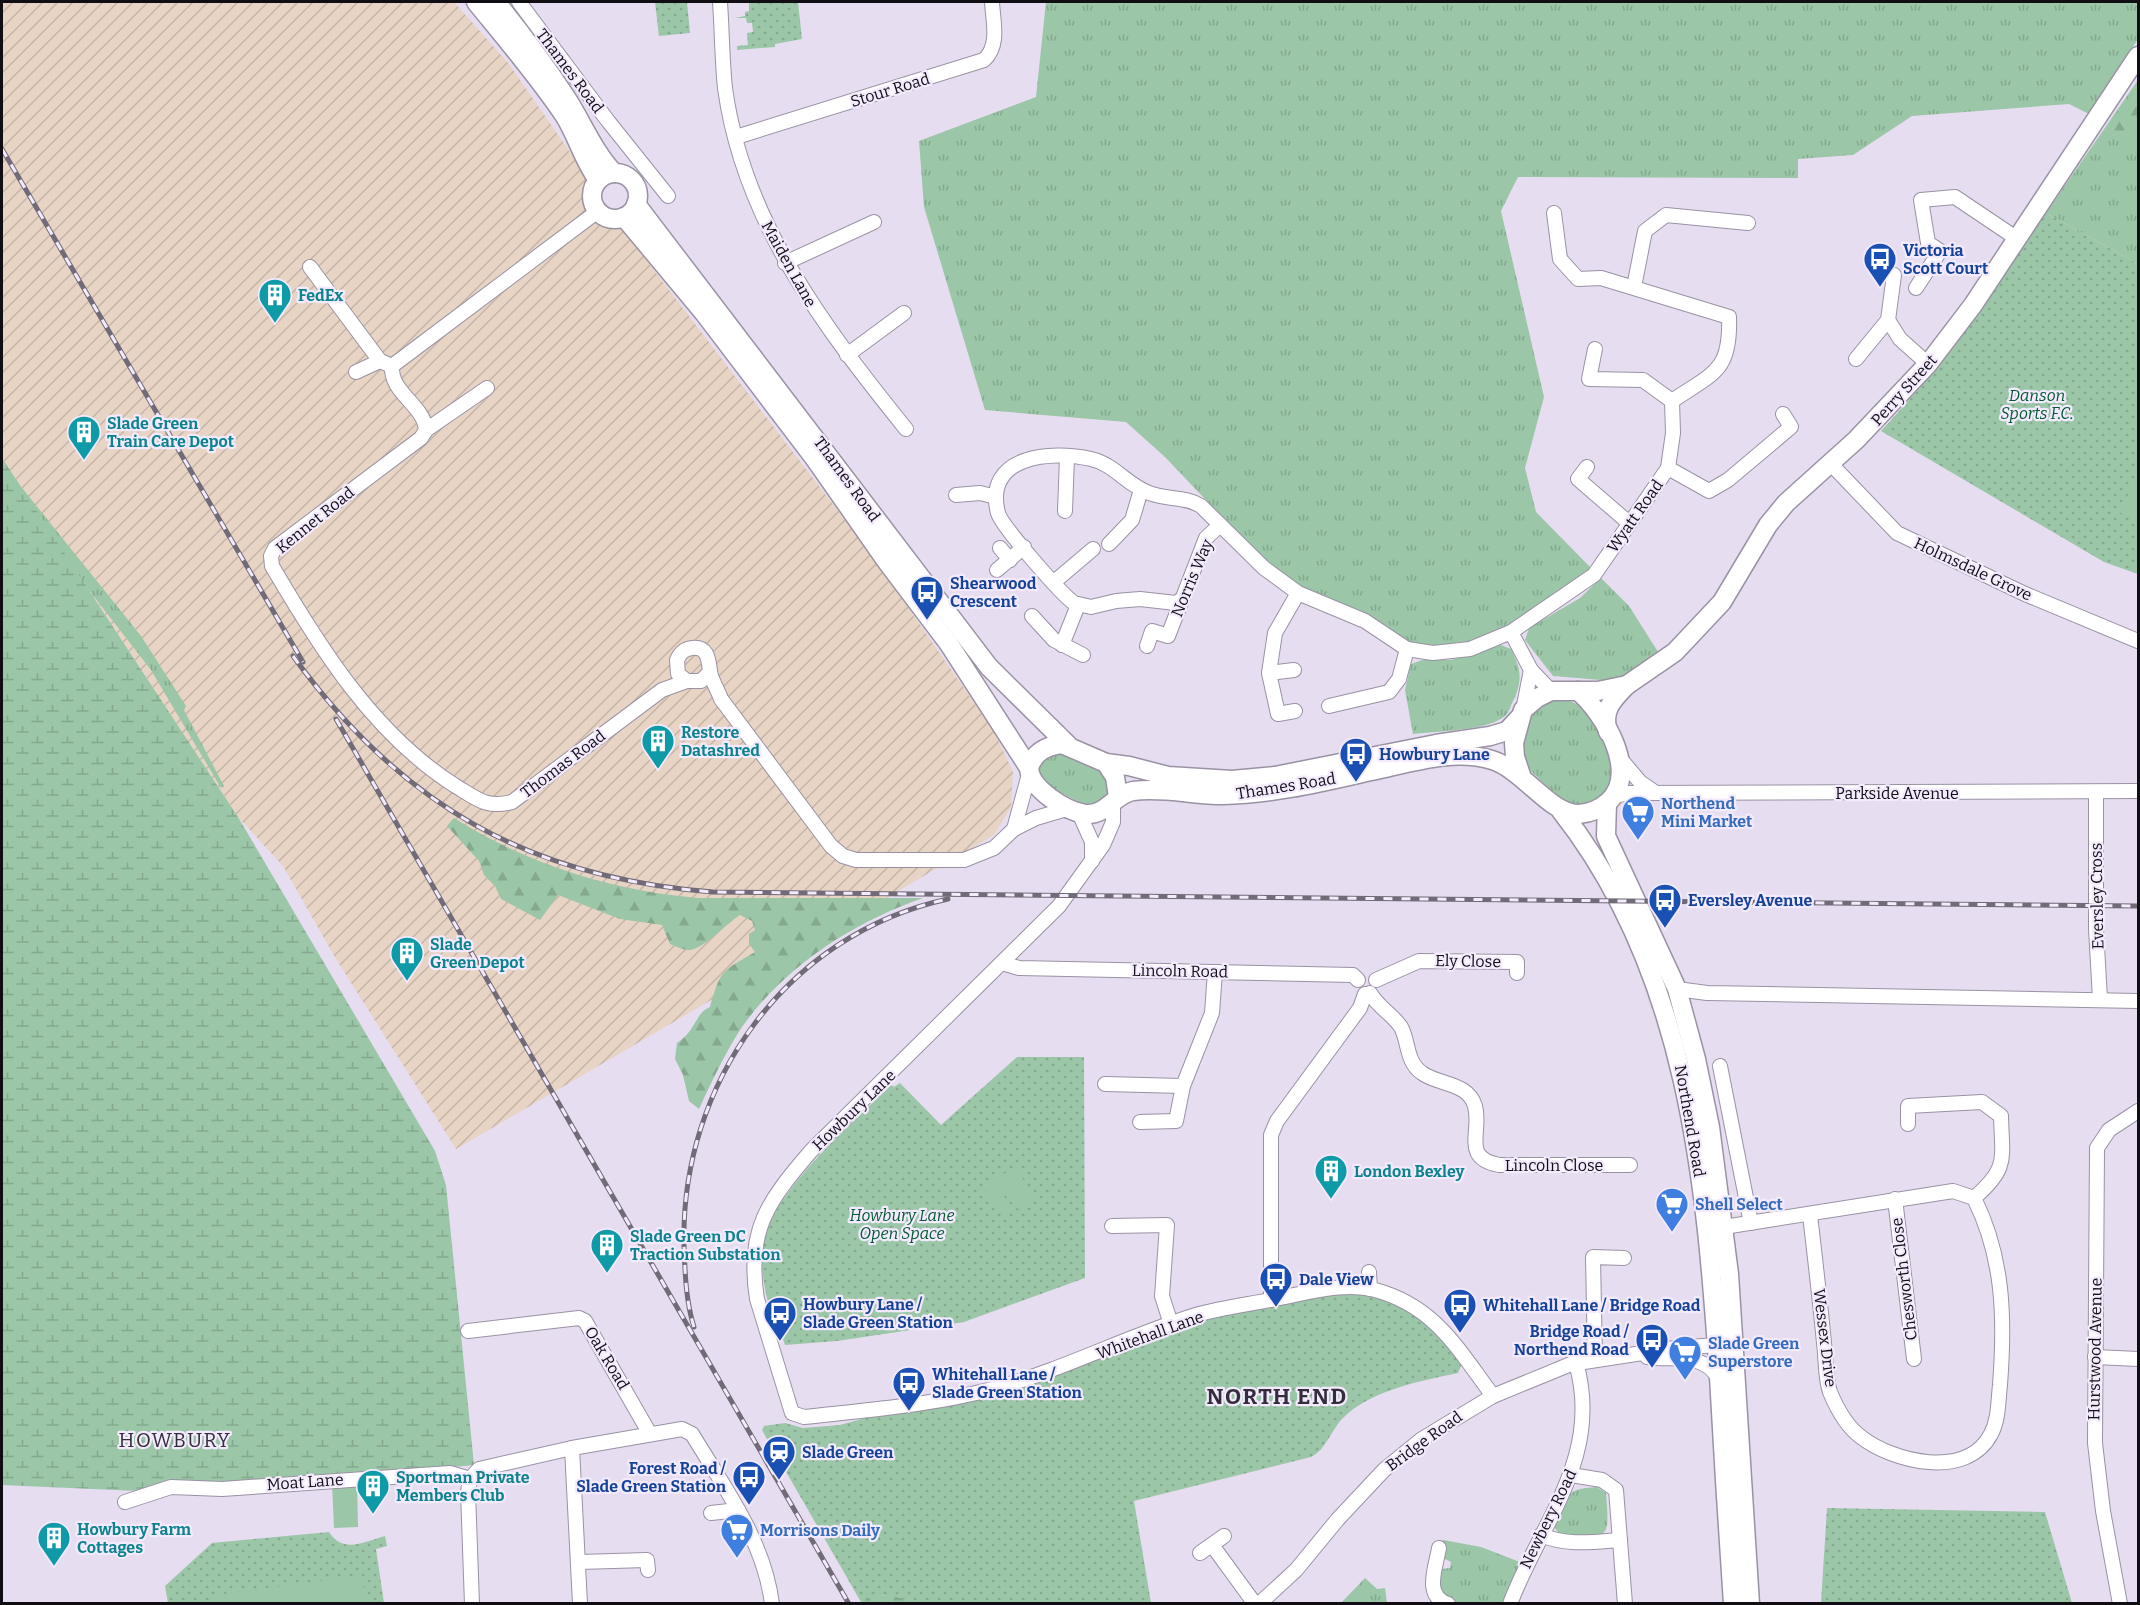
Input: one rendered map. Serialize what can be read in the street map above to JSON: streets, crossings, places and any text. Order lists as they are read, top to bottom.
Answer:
{
  "streets": {
    "main road": ["Thames Road", "Perry Street", "Northend Road"],
    "street": [
      "Stour Road",
      "Maiden Lane",
      "Wyatt Road",
      "Kennet Road",
      "Holmsdale Grove",
      "Norris Way",
      "Thomas Road",
      "Parkside Avenue",
      "Eversley Cross",
      "Ely Close",
      "Lincoln Road",
      "Howbury Lane",
      "Lincoln Close",
      "Chesworth Close",
      "Whitehall Lane",
      "Wessex Drive",
      "Hurstwood Avenue",
      "Oak Road",
      "Bridge Road",
      "Moat Lane",
      "Newbery Road"
    ]
  },
  "crossings": [
    ["Thames Road", "Perry Street"],
    ["Thames Road", "Thomas Road"],
    ["Thames Road", "Parkside Avenue"],
    ["Thames Road", "Howbury Lane"],
    ["Thames Road", "Northend Road"],
    ["Stour Road", "Maiden Lane"],
    ["Perry Street", "Holmsdale Grove"],
    ["Perry Street", "Parkside Avenue"],
    ["Perry Street", "Northend Road"],
    ["Kennet Road", "Thomas Road"],
    ["Thomas Road", "Howbury Lane"],
    ["Parkside Avenue", "Eversley Cross"],
    ["Parkside Avenue", "Northend Road"],
    ["Ely Close", "Lincoln Road"],
    ["Ely Close", "Lincoln Close"],
    ["Lincoln Road", "Howbury Lane"],
    ["Lincoln Road", "Lincoln Close"],
    ["Howbury Lane", "Whitehall Lane"],
    ["Northend Road", "Bridge Road"],
    ["Whitehall Lane", "Bridge Road"],
    ["Bridge Road", "Newbery Road"]
  ],
  "districts": ["NORTH END", "HOWBURY"],
  "parks": ["Danson Sports F.C.", "Howbury Lane Open Space"],
  "places": {
    "bus stop": [
      "Victoria Scott Court",
      "Shearwood Crescent",
      "Howbury Lane",
      "Eversley Avenue",
      "Dale View",
      "Whitehall Lane / Bridge Road",
      "Howbury Lane / Slade Green Station",
      "Bridge Road / Northend Road",
      "Whitehall Lane / Slade Green Station",
      "Forest Road / Slade Green Station"
    ],
    "building": [
      "FedEx",
      "Slade Green Train Care Depot",
      "Restore Datashred",
      "Slade Green Depot",
      "London Bexley",
      "Slade Green DC Traction Substation",
      "Sportman Private Members Club",
      "Howbury Farm Cottages"
    ],
    "supermarket": [
      "Northend Mini Market",
      "Shell Select",
      "Slade Green Superstore",
      "Morrisons Daily"
    ],
    "station": ["Slade Green"]
  }
}
